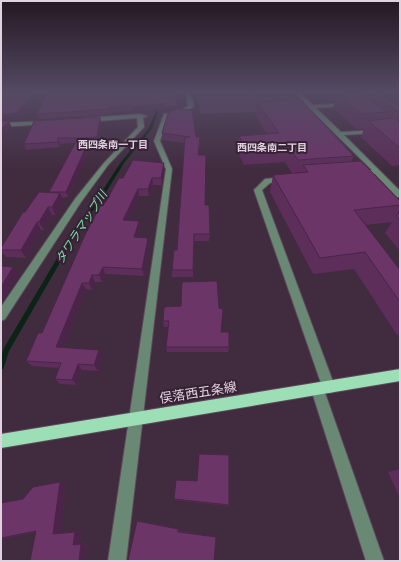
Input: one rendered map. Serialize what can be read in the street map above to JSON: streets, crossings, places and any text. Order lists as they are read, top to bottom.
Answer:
{
  "streets": {
    "main road": ["俣落西五条線"]
  },
  "districts": ["西四条南一丁目", "西四条南二丁目"],
  "water": ["タワラマップ川"]
}
